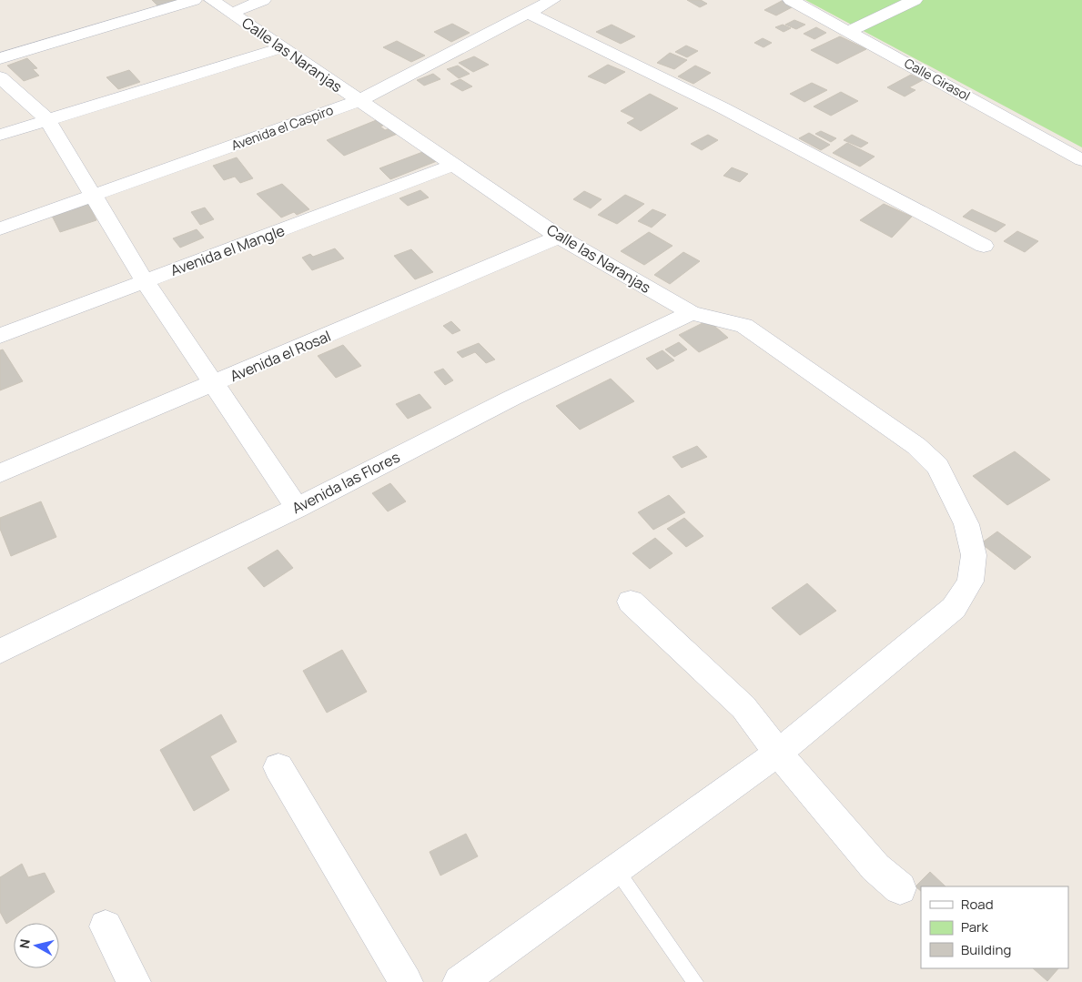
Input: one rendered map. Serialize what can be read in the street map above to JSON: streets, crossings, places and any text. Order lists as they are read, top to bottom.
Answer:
{
  "streets": {
    "street": [
      "Calle las Naranjas",
      "Calle Girasol",
      "Avenida el Caspiro",
      "Avenida el Mangle",
      "Avenida el Rosal",
      "Avenida las Flores"
    ]
  },
  "crossings": [
    ["Calle las Naranjas", "Avenida el Caspiro"],
    ["Calle las Naranjas", "Avenida el Mangle"],
    ["Calle las Naranjas", "Avenida el Rosal"],
    ["Calle las Naranjas", "Avenida las Flores"]
  ],
  "legend": ["Road", "Park", "Building"],
  "north": "left"
}
